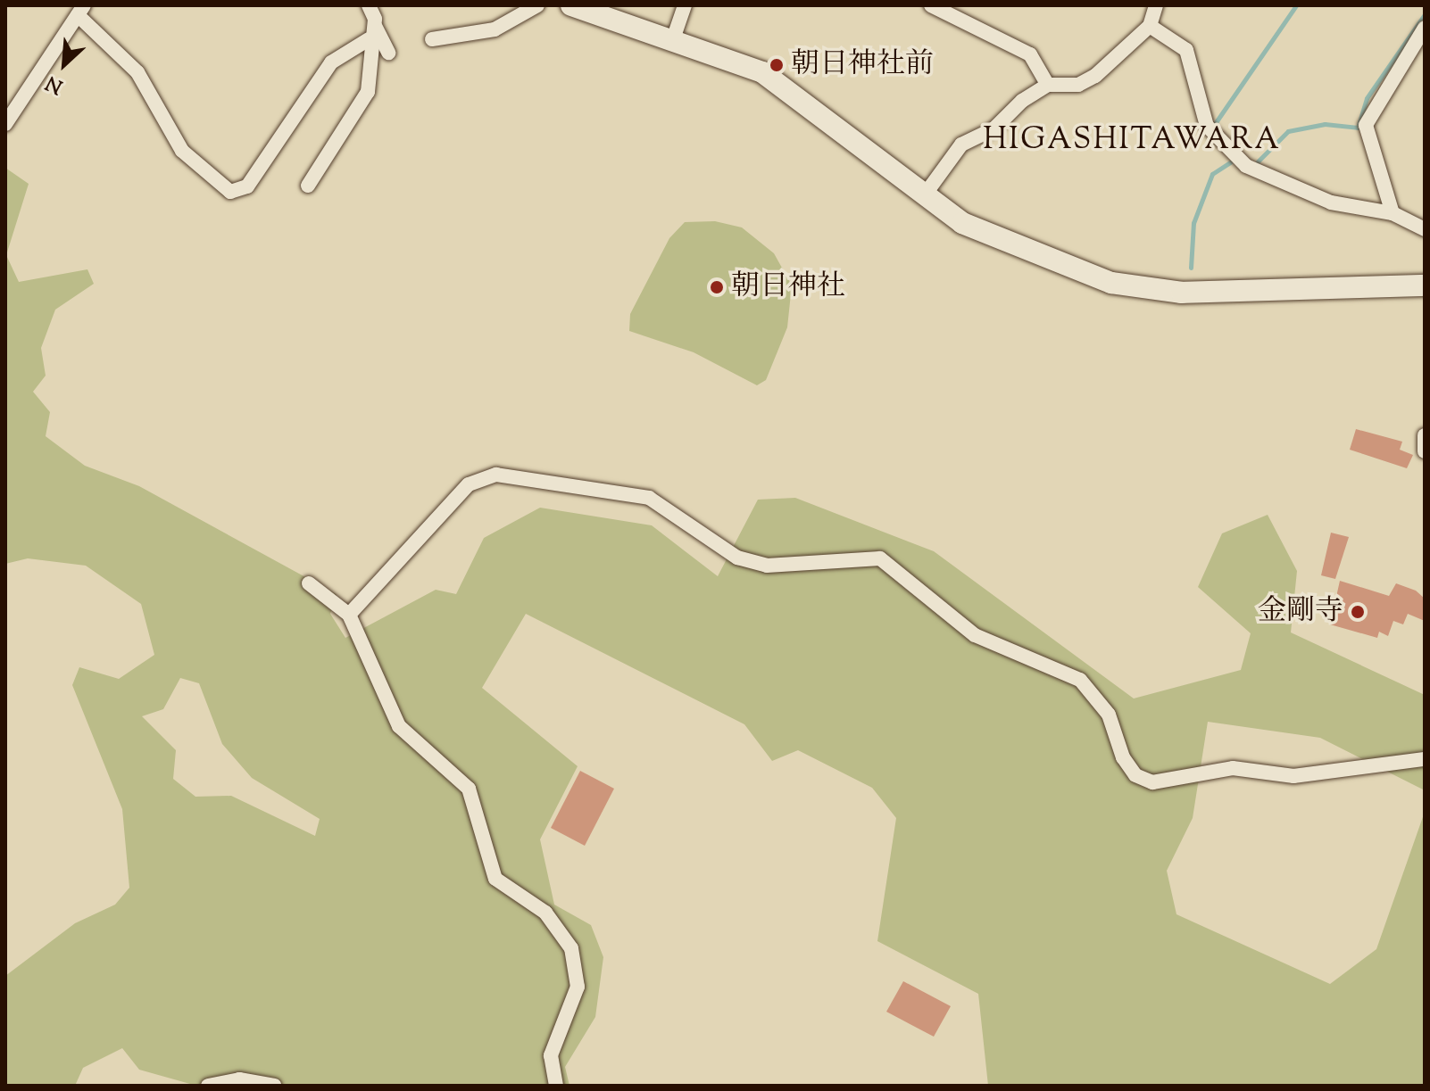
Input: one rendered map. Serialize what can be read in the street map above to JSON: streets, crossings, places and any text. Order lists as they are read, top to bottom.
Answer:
{
  "districts": ["HIGASHITAWARA"],
  "places": ["朝日神社前", "朝日神社", "金剛寺"],
  "north": "bottom left"
}
